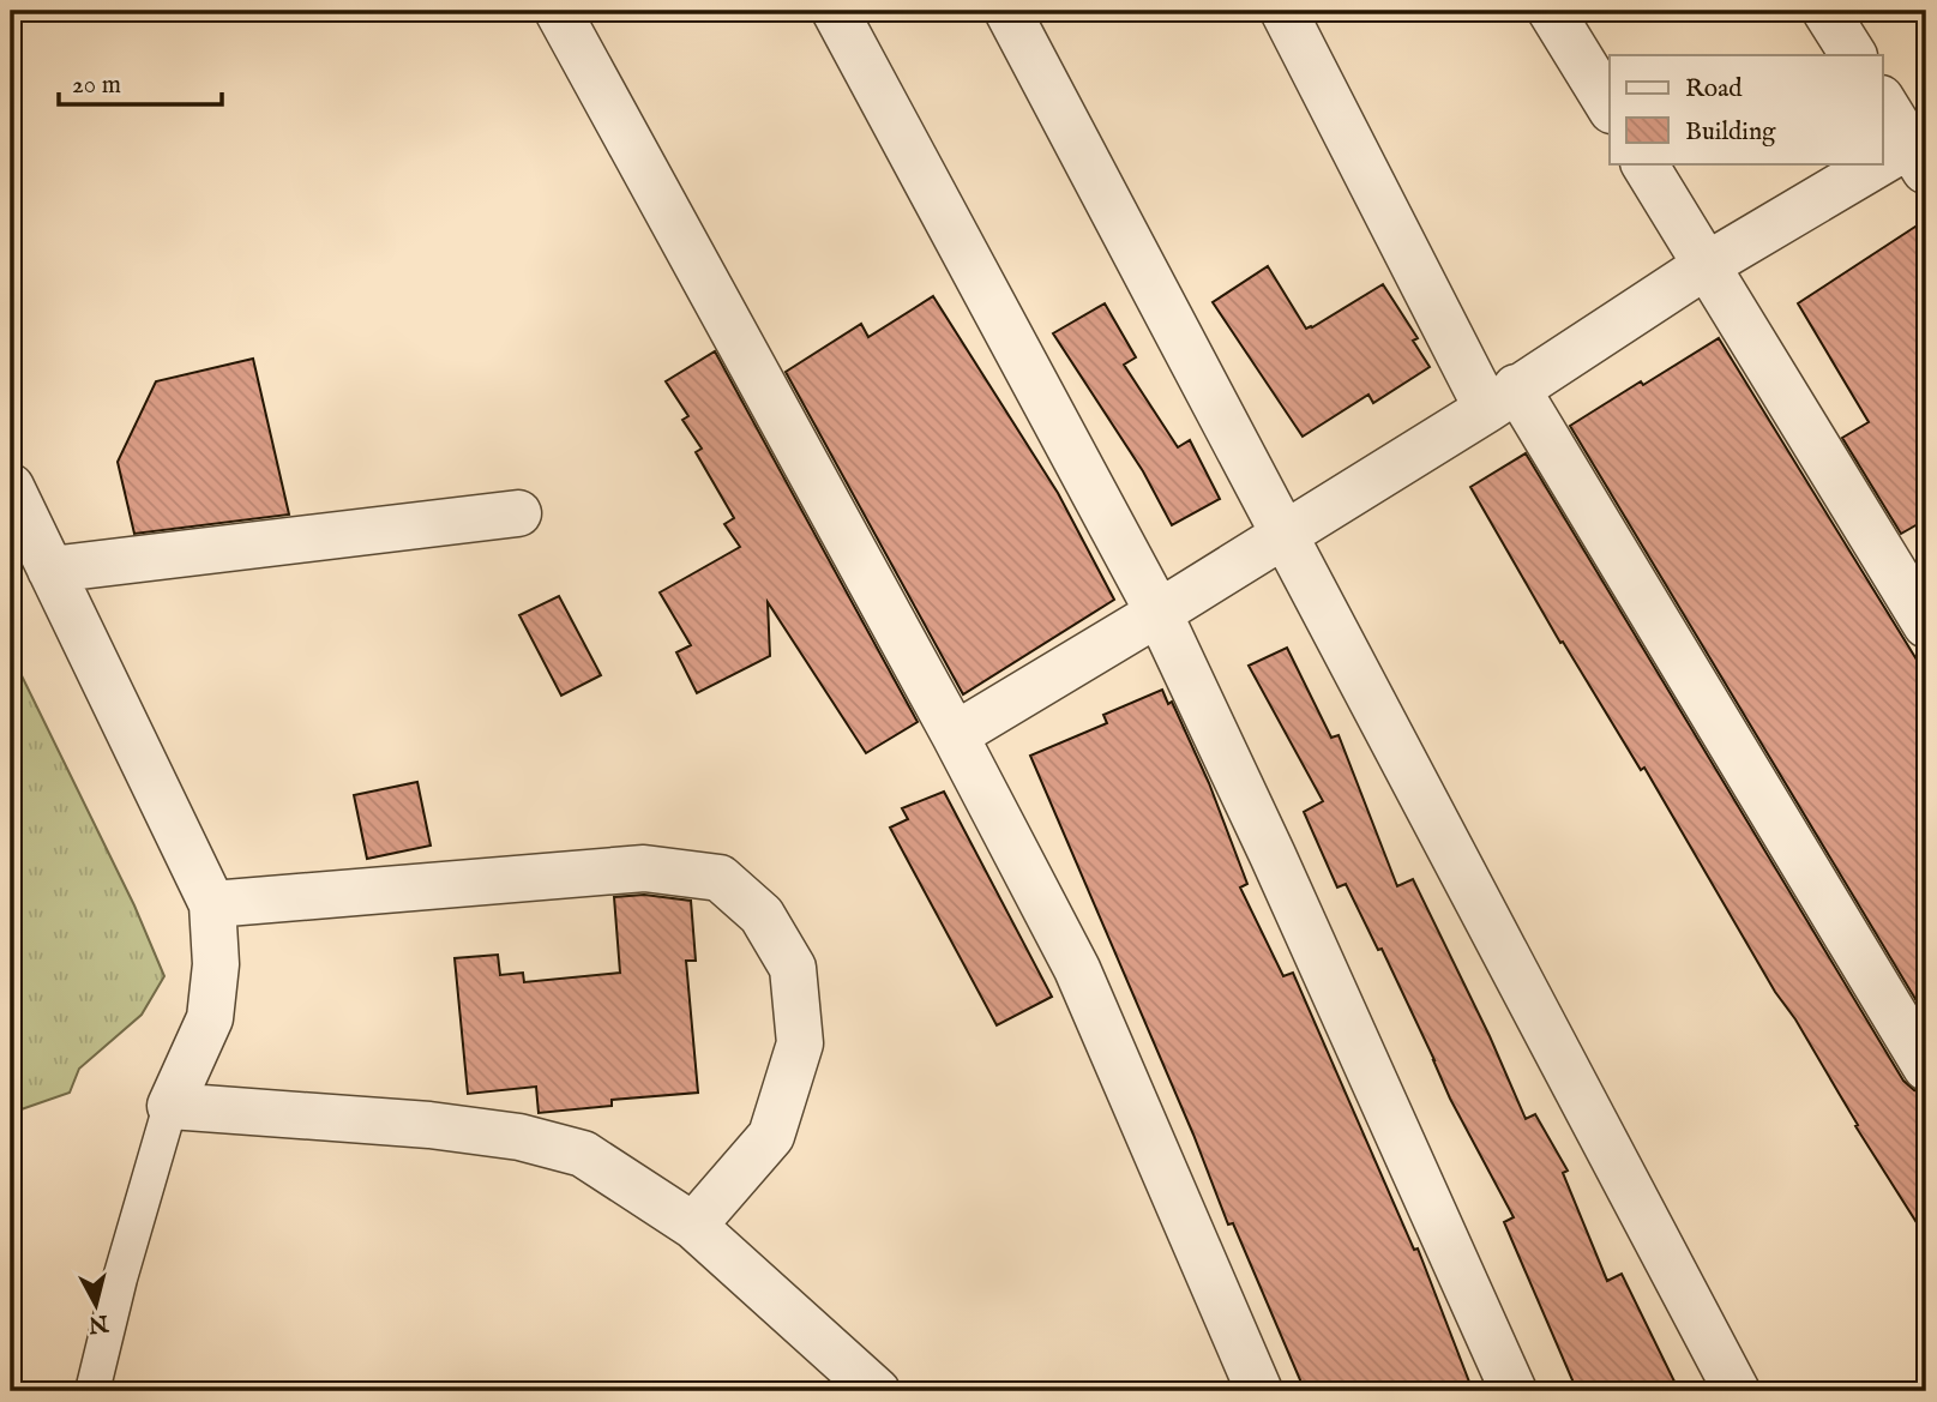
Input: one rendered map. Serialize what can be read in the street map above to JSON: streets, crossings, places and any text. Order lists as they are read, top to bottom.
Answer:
{
  "legend": ["Road", "Building"],
  "scale_bar": "20 m",
  "north": "bottom"
}
